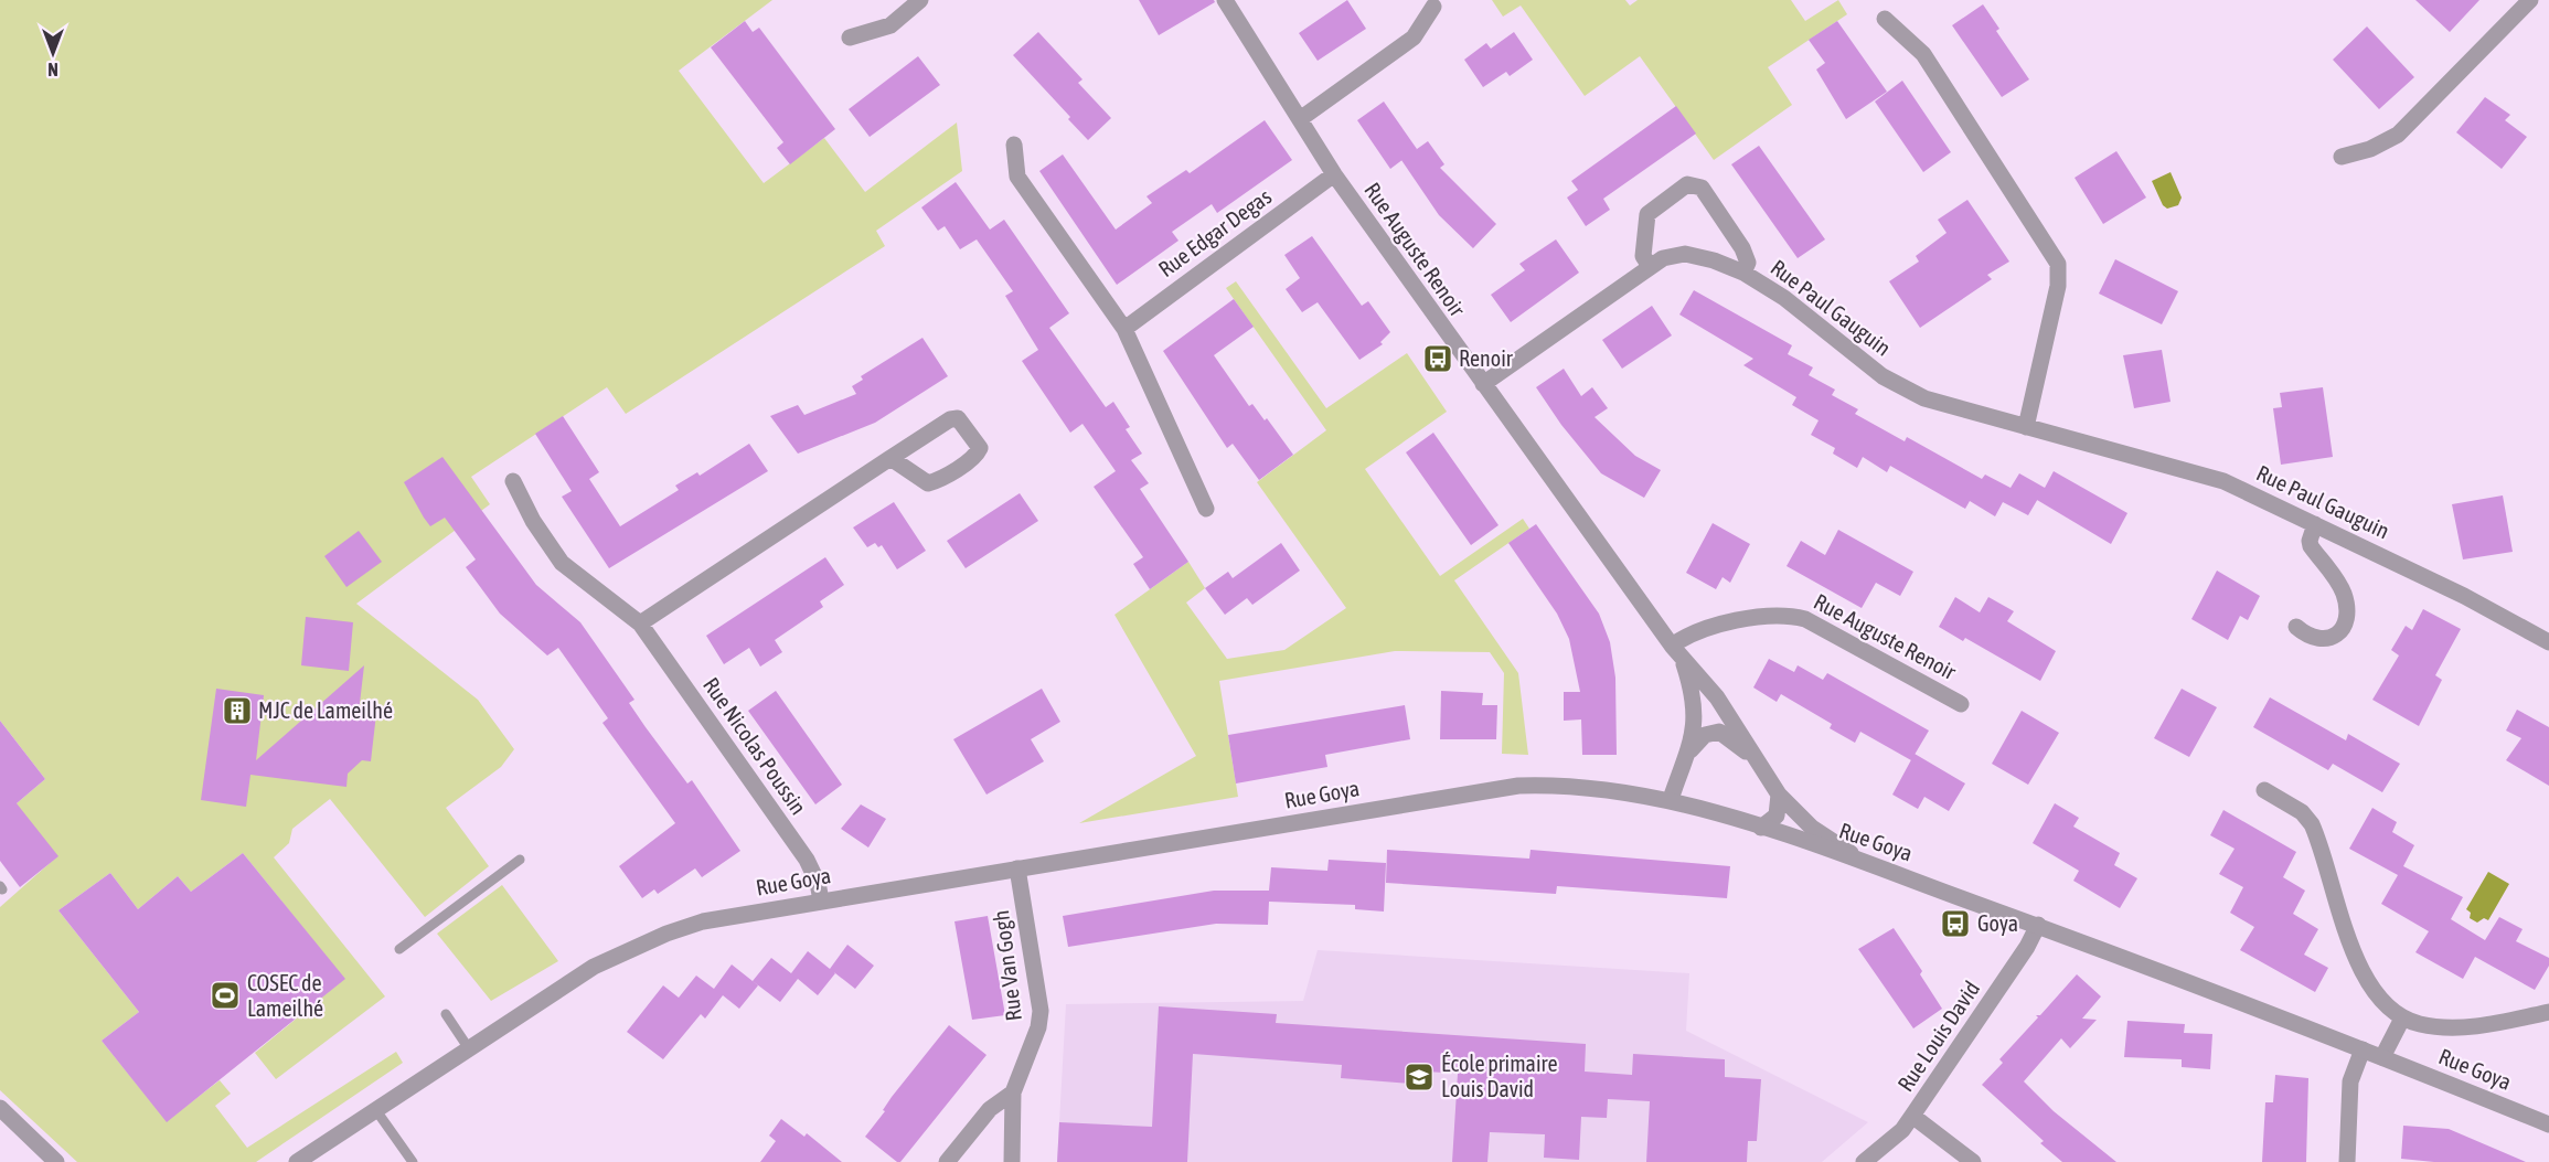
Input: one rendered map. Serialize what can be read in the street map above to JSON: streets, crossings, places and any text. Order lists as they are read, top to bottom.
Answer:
{
  "streets": {
    "street": [
      "Rue Edgar Degas",
      "Rue Auguste Renoir",
      "Rue Paul Gauguin",
      "Rue Nicolas Poussin",
      "Rue Goya",
      "Rue Van Gogh",
      "Rue Louis David"
    ]
  },
  "crossings": [
    ["Rue Edgar Degas", "Rue Auguste Renoir"],
    ["Rue Auguste Renoir", "Rue Paul Gauguin"],
    ["Rue Nicolas Poussin", "Rue Goya"],
    ["Rue Goya", "Rue Van Gogh"],
    ["Rue Goya", "Rue Louis David"]
  ],
  "places": {
    "bus stop": ["Renoir", "Goya"],
    "building": ["MJC de Lameilhé"],
    "sports": ["COSEC de Lameilhé"],
    "school or university": ["École primaire Louis David"]
  },
  "north": "bottom"
}
